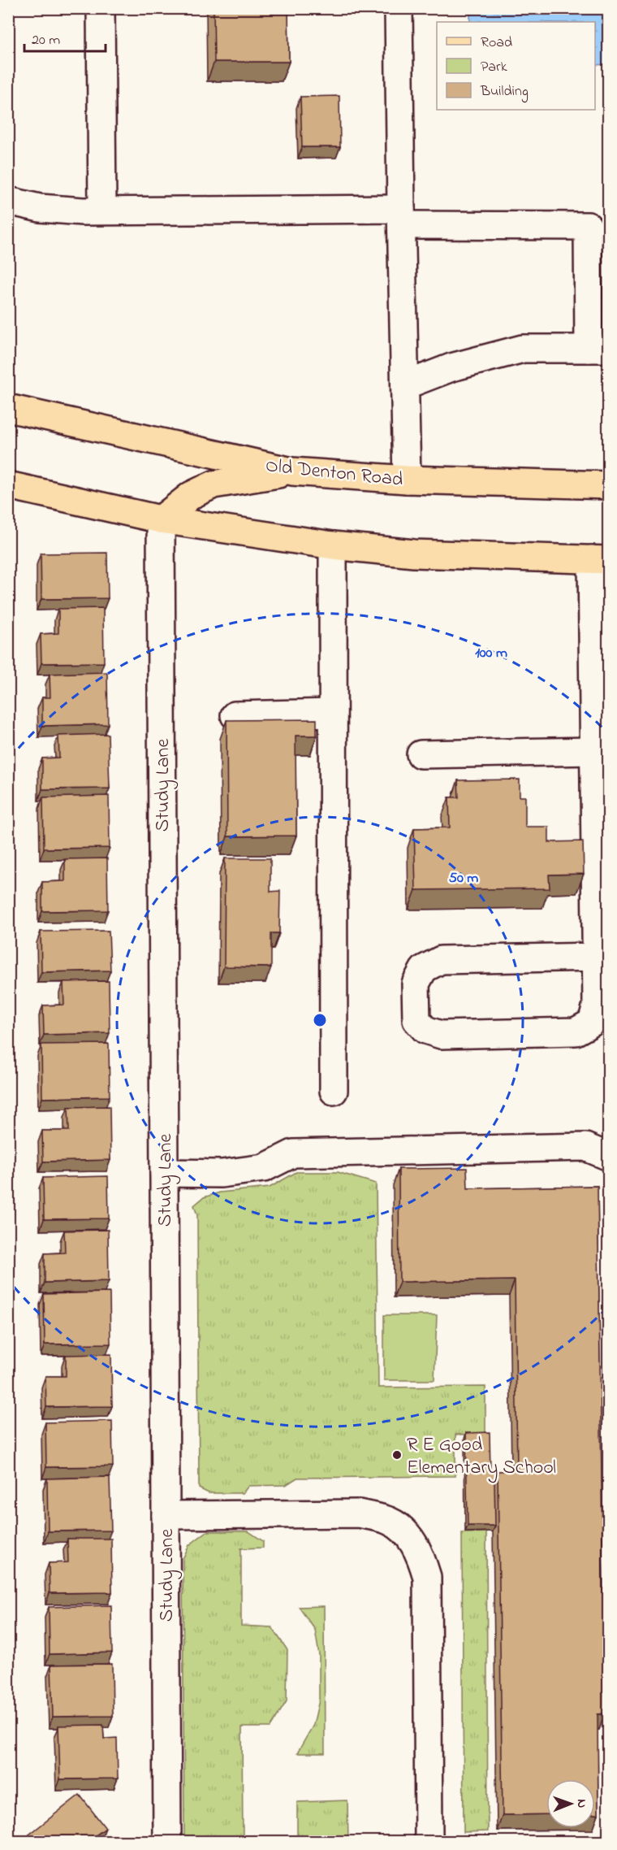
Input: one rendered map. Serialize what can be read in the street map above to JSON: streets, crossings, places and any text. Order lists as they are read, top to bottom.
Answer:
{
  "streets": {
    "main road": ["Old Denton Road"],
    "street": ["Study Lane"]
  },
  "places": ["R E Good Elementary School"],
  "legend": ["Road", "Park", "Building"],
  "scale_bar": "20 m",
  "north": "right",
  "rings": ["100 m", "50 m"]
}
